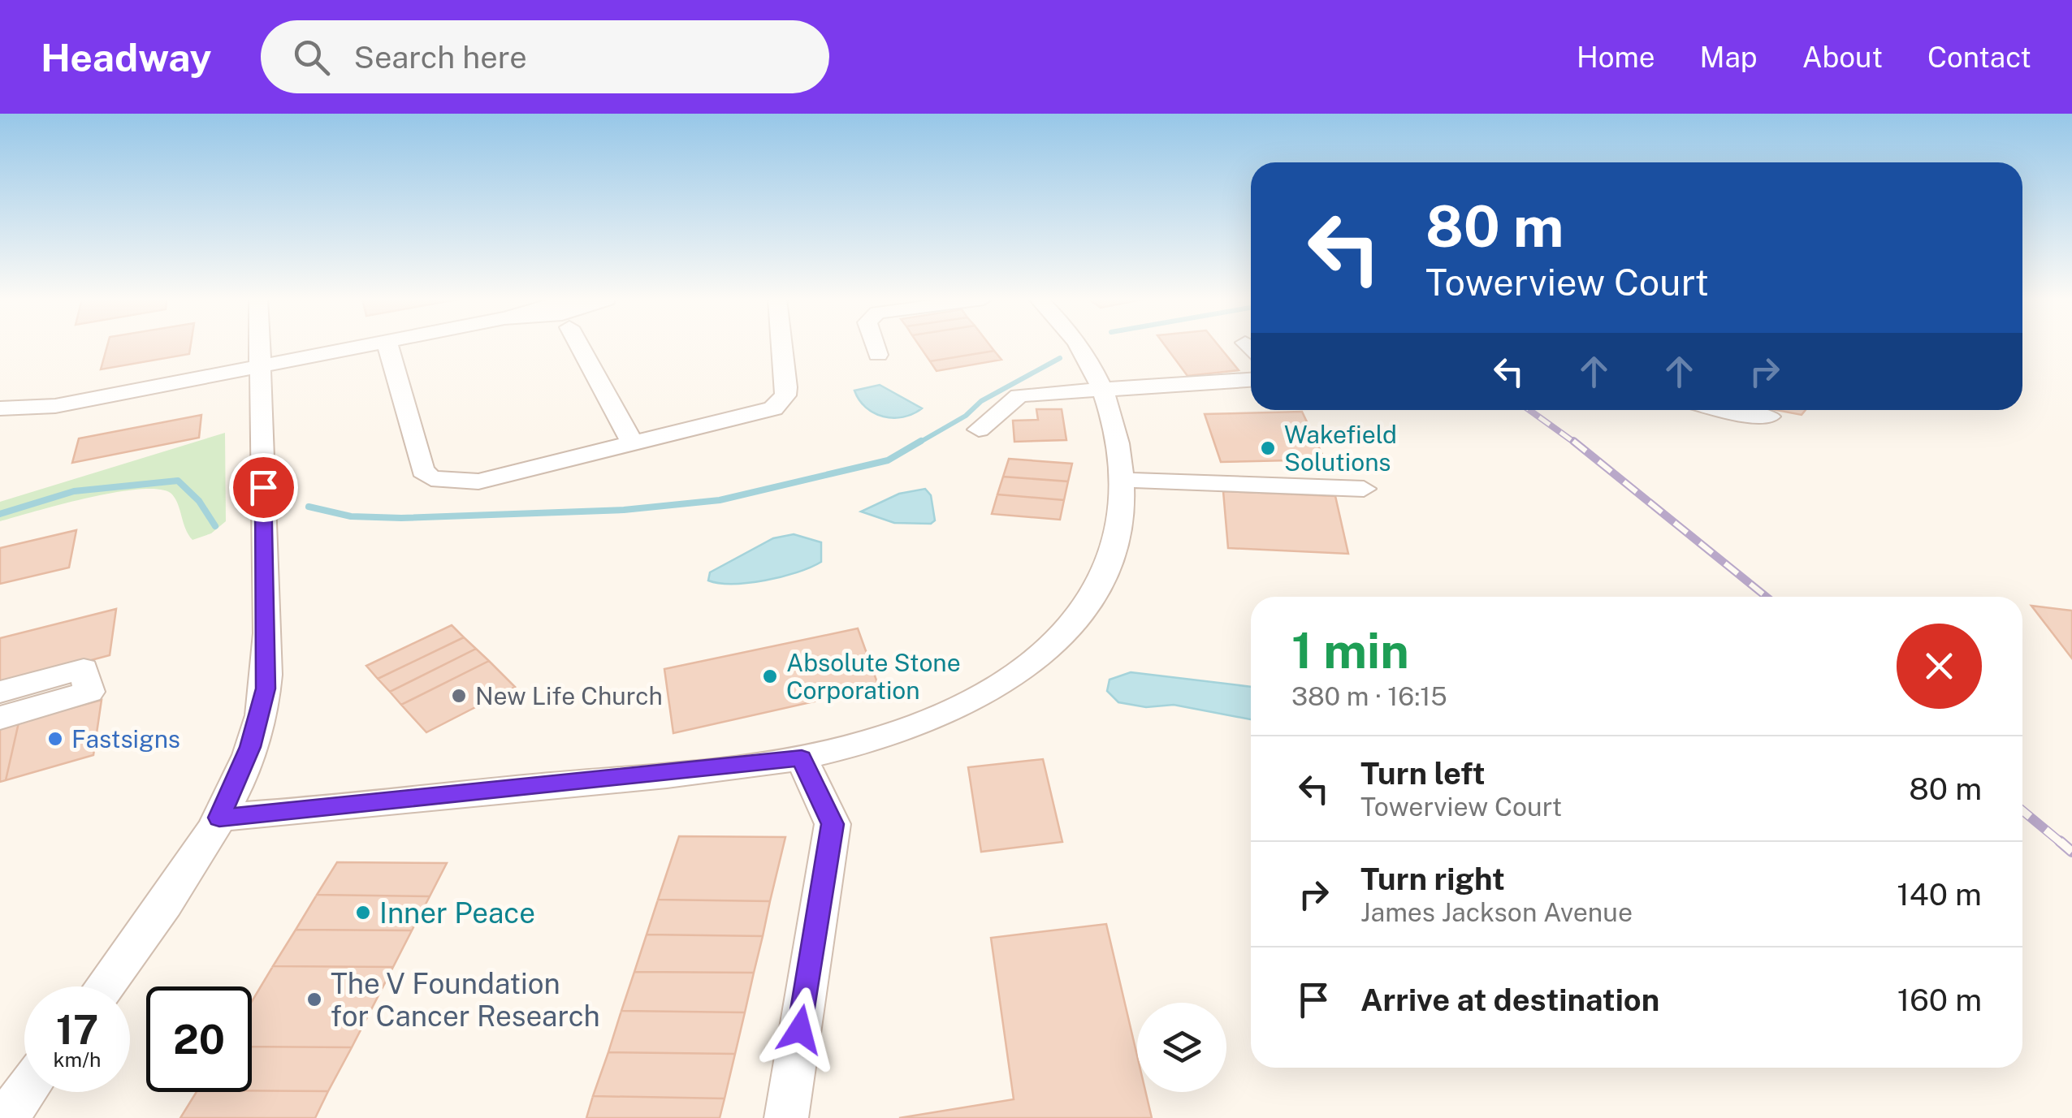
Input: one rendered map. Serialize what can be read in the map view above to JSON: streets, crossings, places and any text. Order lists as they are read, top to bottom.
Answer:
{
  "places": [
    "Wakefield Solutions",
    "Absolute Stone Corporation",
    "New Life Church",
    "Fastsigns",
    "Inner Peace",
    "The V Foundation for Cancer Research"
  ],
  "page": {
    "header": "Headway",
    "search": "Search here",
    "nav": [
      "Home",
      "Map",
      "About",
      "Contact"
    ],
    "turn": ["80 m", "Towerview Court"],
    "heading": ["1 min", "380 m · 16:15"],
    "list": [
      {
        "name": "Turn left",
        "note": "Towerview Court",
        "value": "80 m"
      },
      {
        "name": "Turn right",
        "note": "James Jackson Avenue",
        "value": "140 m"
      },
      {
        "name": "Arrive at destination",
        "value": "160 m"
      }
    ],
    "speed": "17 km/h",
    "limit": "20"
  }
}
